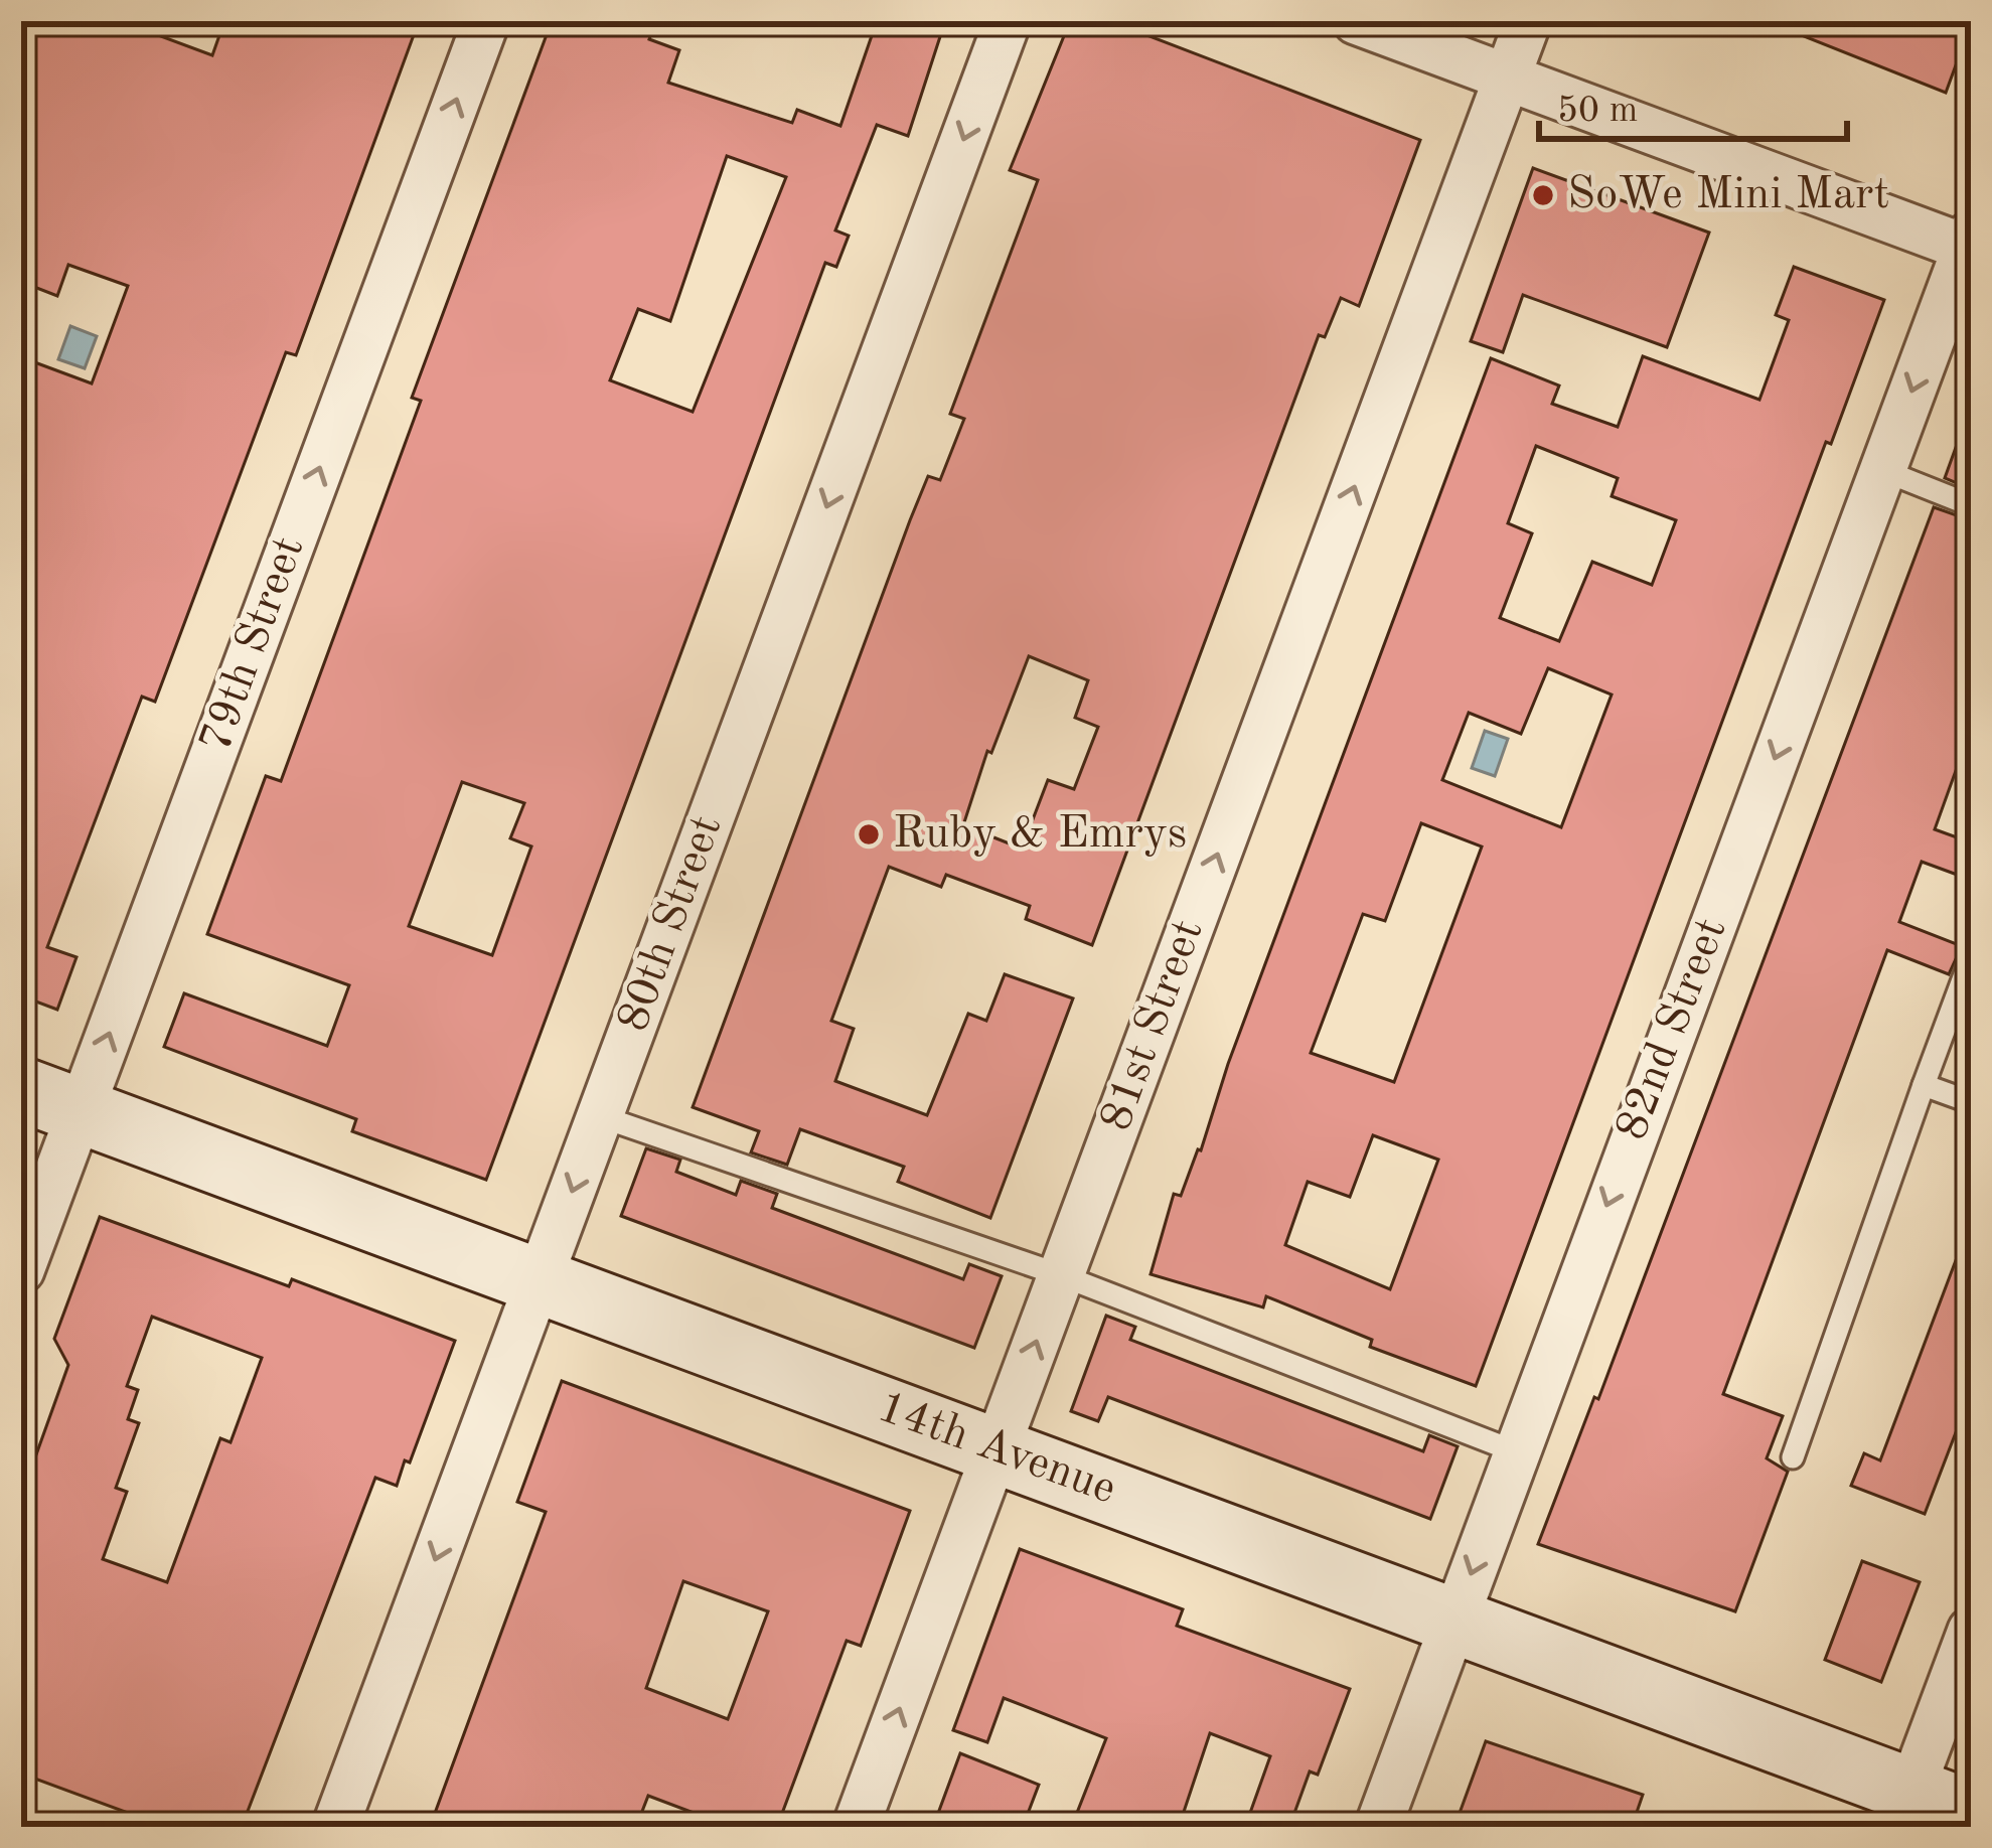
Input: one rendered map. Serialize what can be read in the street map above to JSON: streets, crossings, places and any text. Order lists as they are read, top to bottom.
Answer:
{
  "streets": {
    "main road": ["14th Avenue"],
    "street": [
      "79th Street",
      "80th Street",
      "81st Street",
      "82nd Street"
    ]
  },
  "crossings": [
    ["79th Street", "14th Avenue"],
    ["80th Street", "14th Avenue"],
    ["81st Street", "14th Avenue"],
    ["82nd Street", "14th Avenue"]
  ],
  "one_way": [
    "79th Street",
    "80th Street",
    "81st Street",
    "82nd Street"
  ],
  "places": ["SoWe Mini Mart", "Ruby & Emrys"],
  "scale_bar": "50 m"
}
